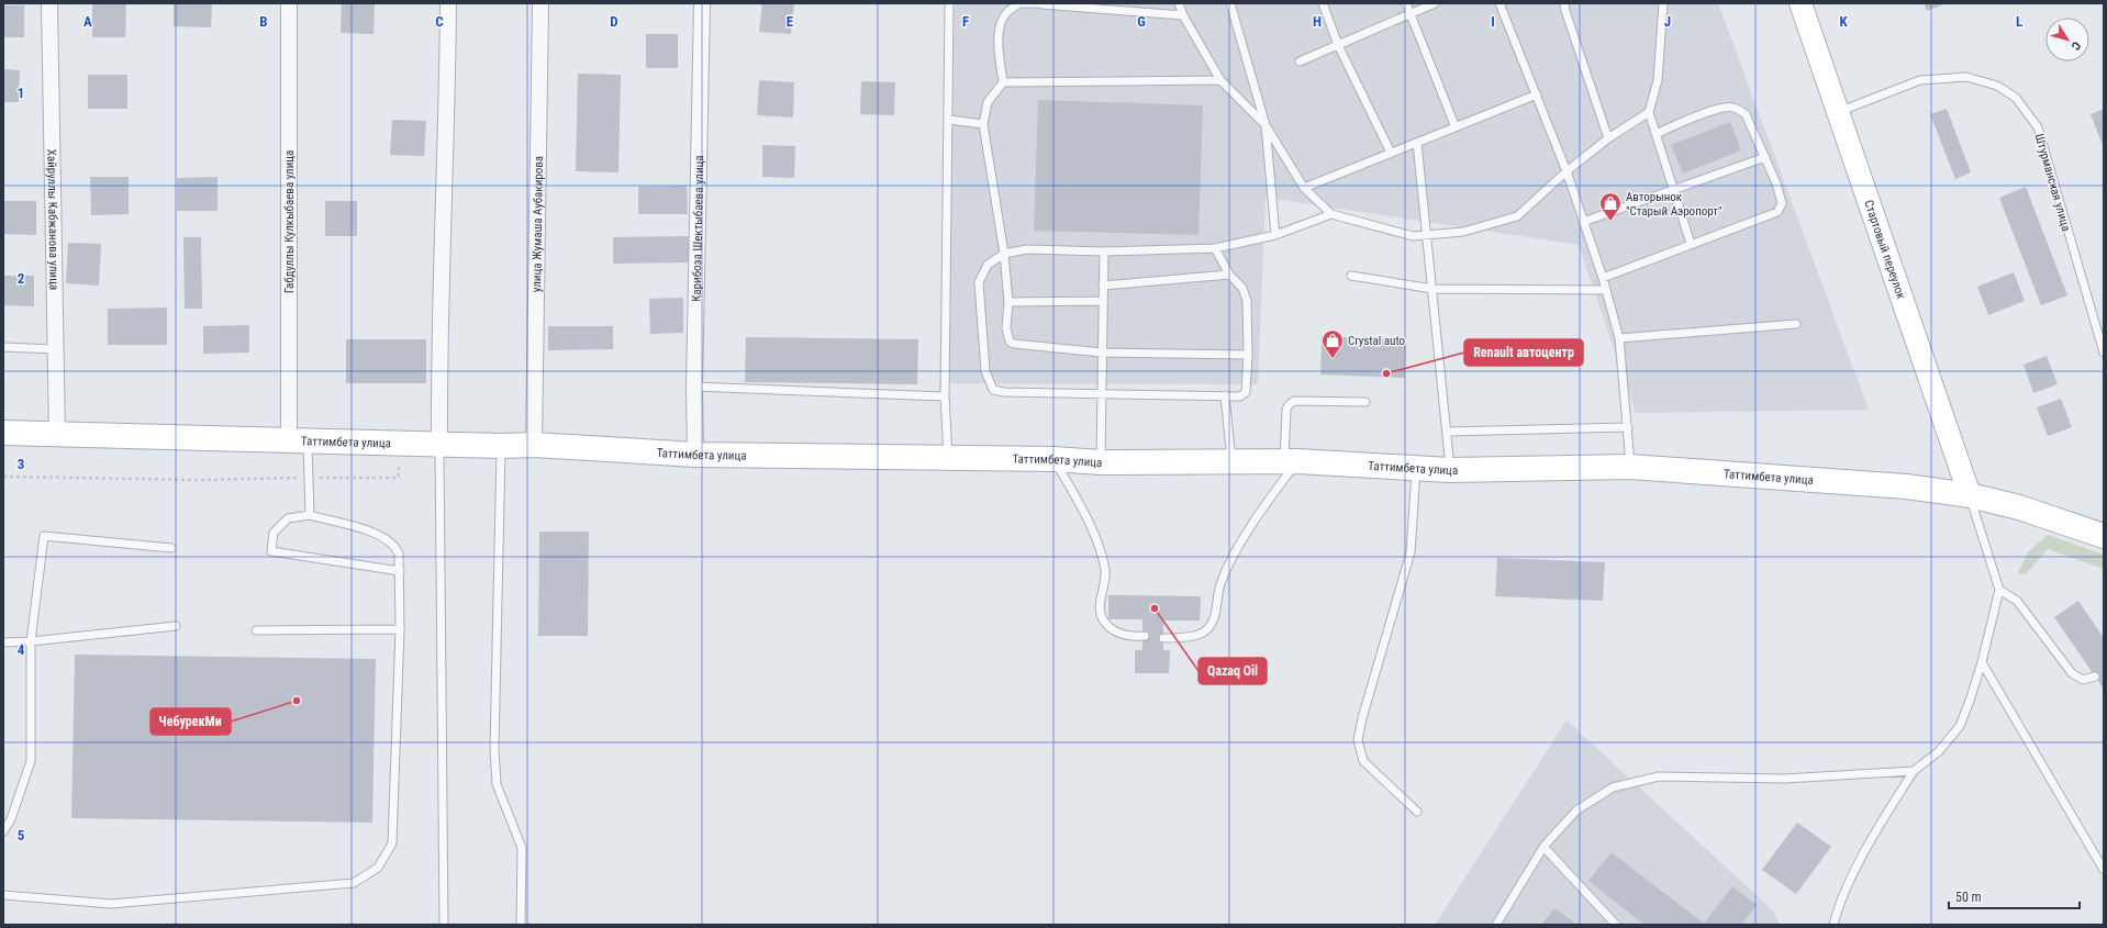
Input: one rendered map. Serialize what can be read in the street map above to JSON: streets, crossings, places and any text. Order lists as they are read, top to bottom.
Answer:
{
  "streets": {
    "main road": ["Таттимбета улица"],
    "street": [
      "Хайруллы Кабжанова улица",
      "Габдуллы Кулкыбаева улица",
      "улица Жумаша Аубакирова",
      "Карибоза Шектыбаева улица",
      "Стартовый переулок"
    ],
    "lane": ["Штурманская улица"]
  },
  "crossings": [
    ["Штурманская улица", "Стартовый переулок"],
    ["Хайруллы Кабжанова улица", "Таттимбета улица"],
    ["Габдуллы Кулкыбаева улица", "Таттимбета улица"],
    ["улица Жумаша Аубакирова", "Таттимбета улица"],
    ["Карибоза Шектыбаева улица", "Таттимбета улица"],
    ["Стартовый переулок", "Таттимбета улица"]
  ],
  "places": {
    "shop": ["Авторынок \"Старый Аэропорт\"", "Crystal auto"],
    "other": ["Renault автоцентр", "Qazaq Oil", "ЧебурекМи"]
  },
  "scale_bar": "50 m",
  "north": "bottom right",
  "grid": {
    "columns": [
      "A",
      "B",
      "C",
      "D",
      "E",
      "F",
      "G",
      "H",
      "I",
      "J",
      "K",
      "L"
    ],
    "rows": [
      "1",
      "2",
      "3",
      "4",
      "5"
    ]
  }
}
